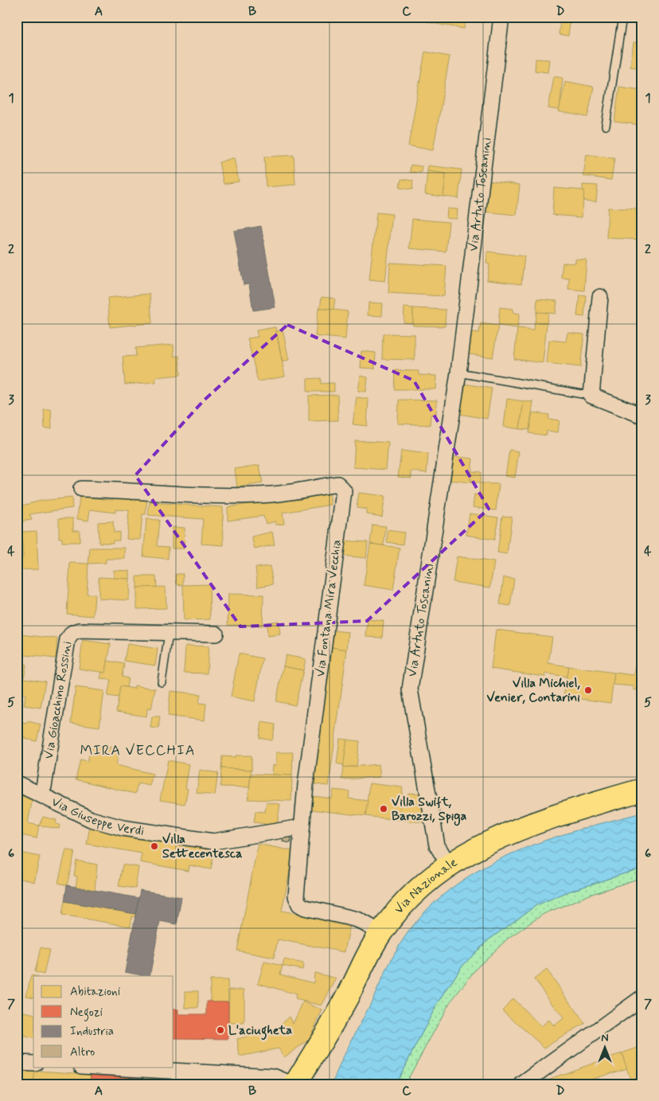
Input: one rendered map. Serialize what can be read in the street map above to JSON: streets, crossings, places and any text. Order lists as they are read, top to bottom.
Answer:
{
  "streets": {
    "main road": ["Via Nazionale"],
    "street": [
      "Via Artuto Toscanini",
      "Via Fontana Mira Vecchia",
      "Via Gioacchino Rossini",
      "Via Giuseppe Verdi"
    ]
  },
  "crossings": [
    ["Via Artuto Toscanini", "Via Nazionale"],
    ["Via Fontana Mira Vecchia", "Via Giuseppe Verdi"],
    ["Via Fontana Mira Vecchia", "Via Nazionale"],
    ["Via Gioacchino Rossini", "Via Giuseppe Verdi"]
  ],
  "districts": ["MIRA VECCHIA"],
  "places": [
    "Villa Michiel, Venier, Contarini",
    "Villa Swift, Barozzi, Spiga",
    "Villa Settecentesca",
    "L'aciugheta"
  ],
  "legend": [
    "Abitazioni",
    "Negozi",
    "Industria",
    "Altro"
  ],
  "north": "top",
  "grid": {
    "columns": [
      "A",
      "B",
      "C",
      "D"
    ],
    "rows": [
      "1",
      "2",
      "3",
      "4",
      "5",
      "6",
      "7"
    ]
  }
}
